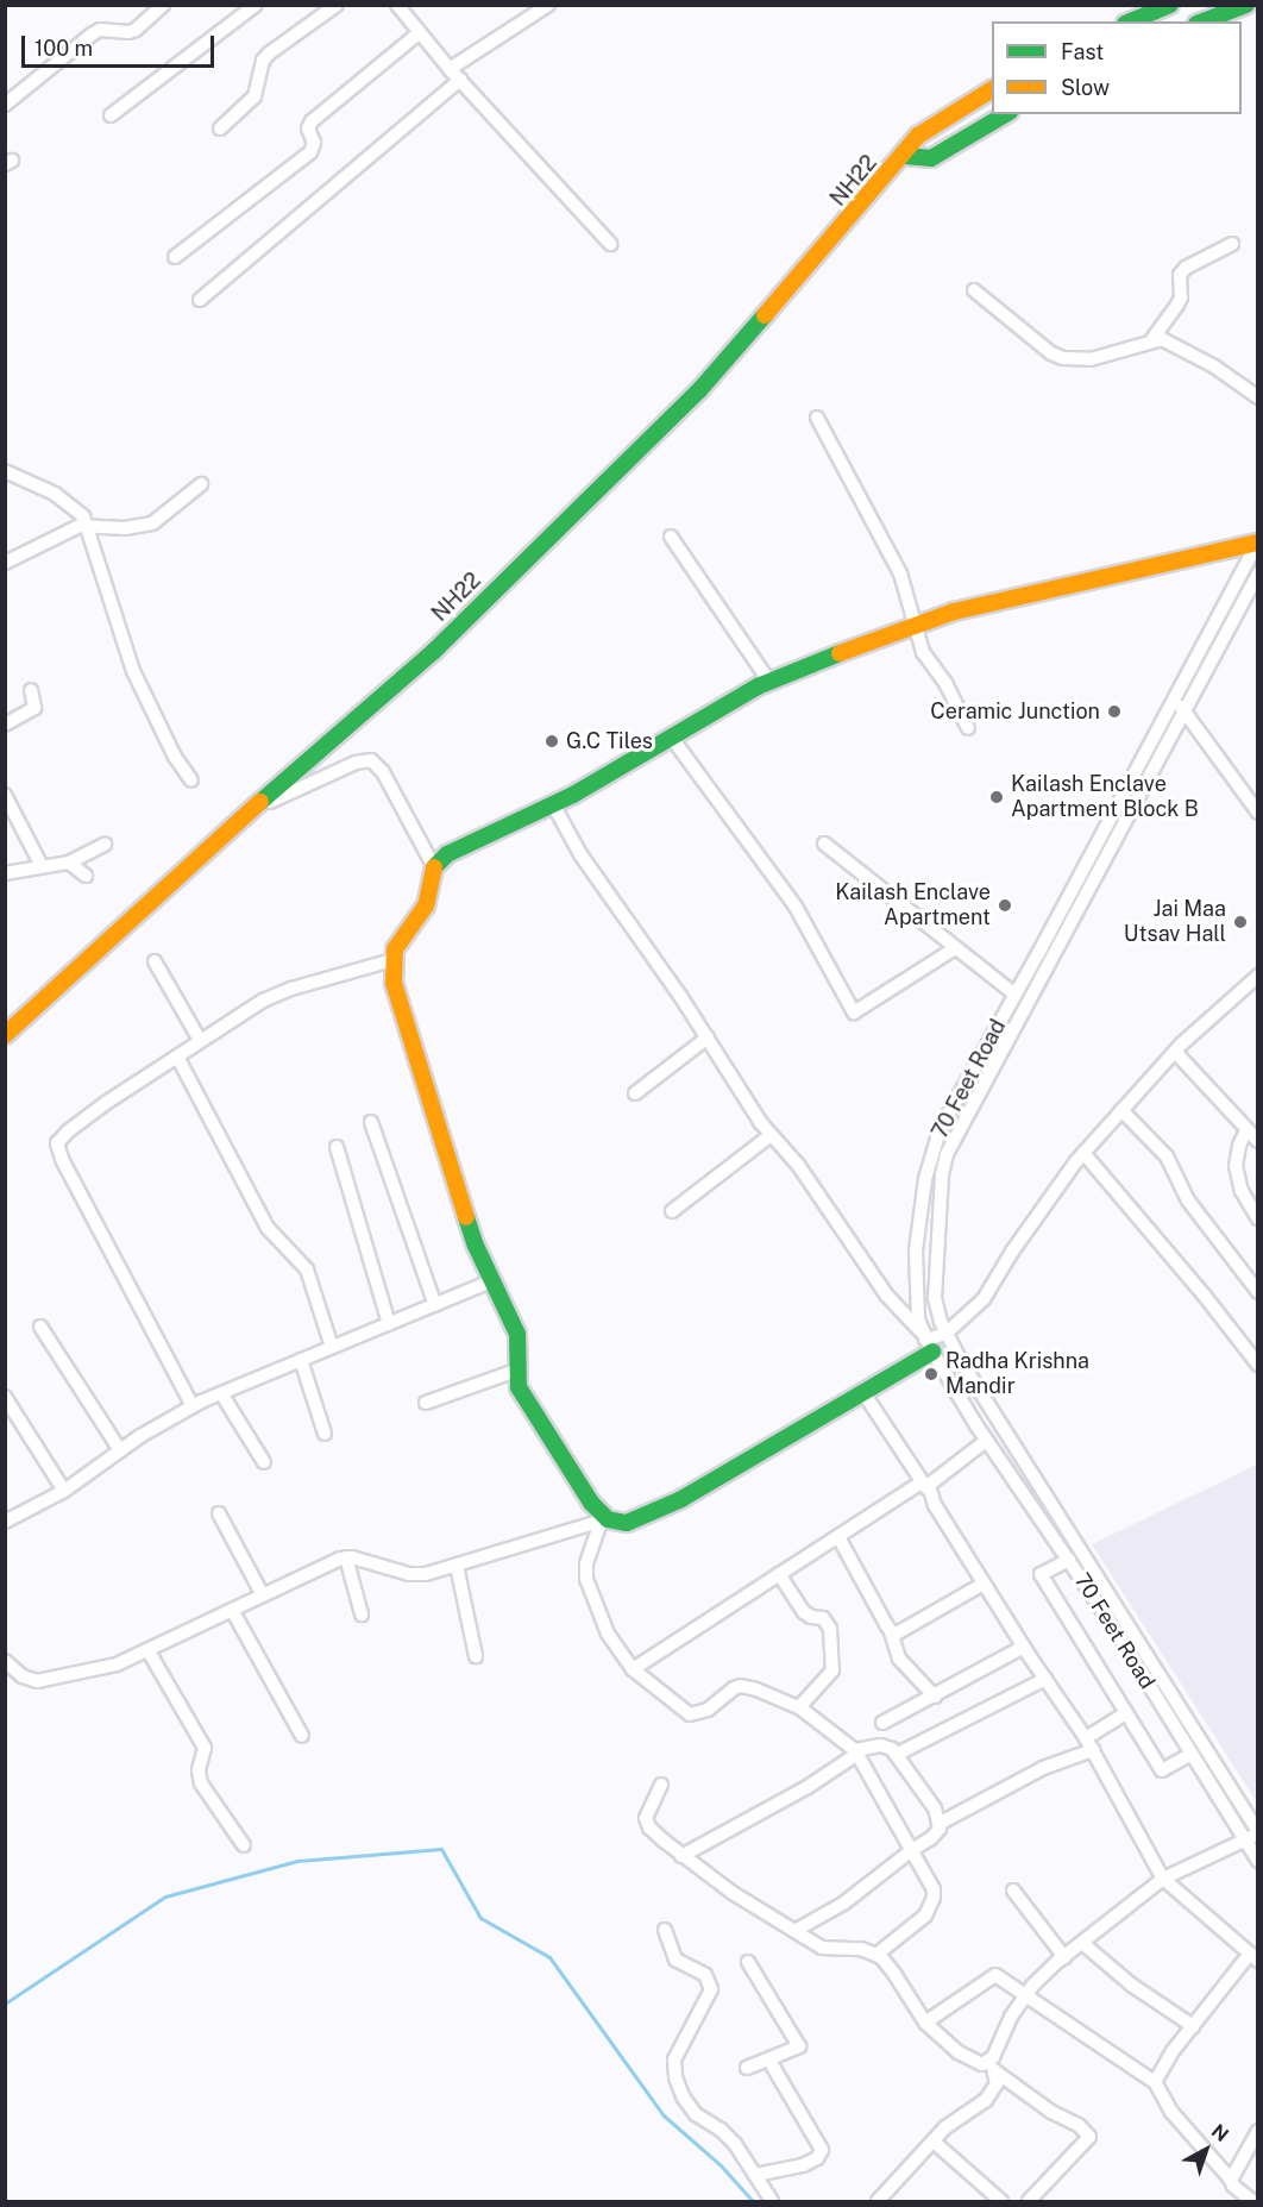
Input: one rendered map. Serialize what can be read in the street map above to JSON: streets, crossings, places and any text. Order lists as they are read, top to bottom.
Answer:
{
  "streets": {
    "main road": ["NH22"],
    "street": ["70 Feet Road"]
  },
  "places": [
    "Ceramic Junction",
    "G.C Tiles",
    "Kailash Enclave Apartment Block B",
    "Kailash Enclave Apartment",
    "Jai Maa Utsav Hall",
    "Radha Krishna Mandir"
  ],
  "legend": ["Fast", "Slow"],
  "scale_bar": "100 m",
  "north": "top right"
}
